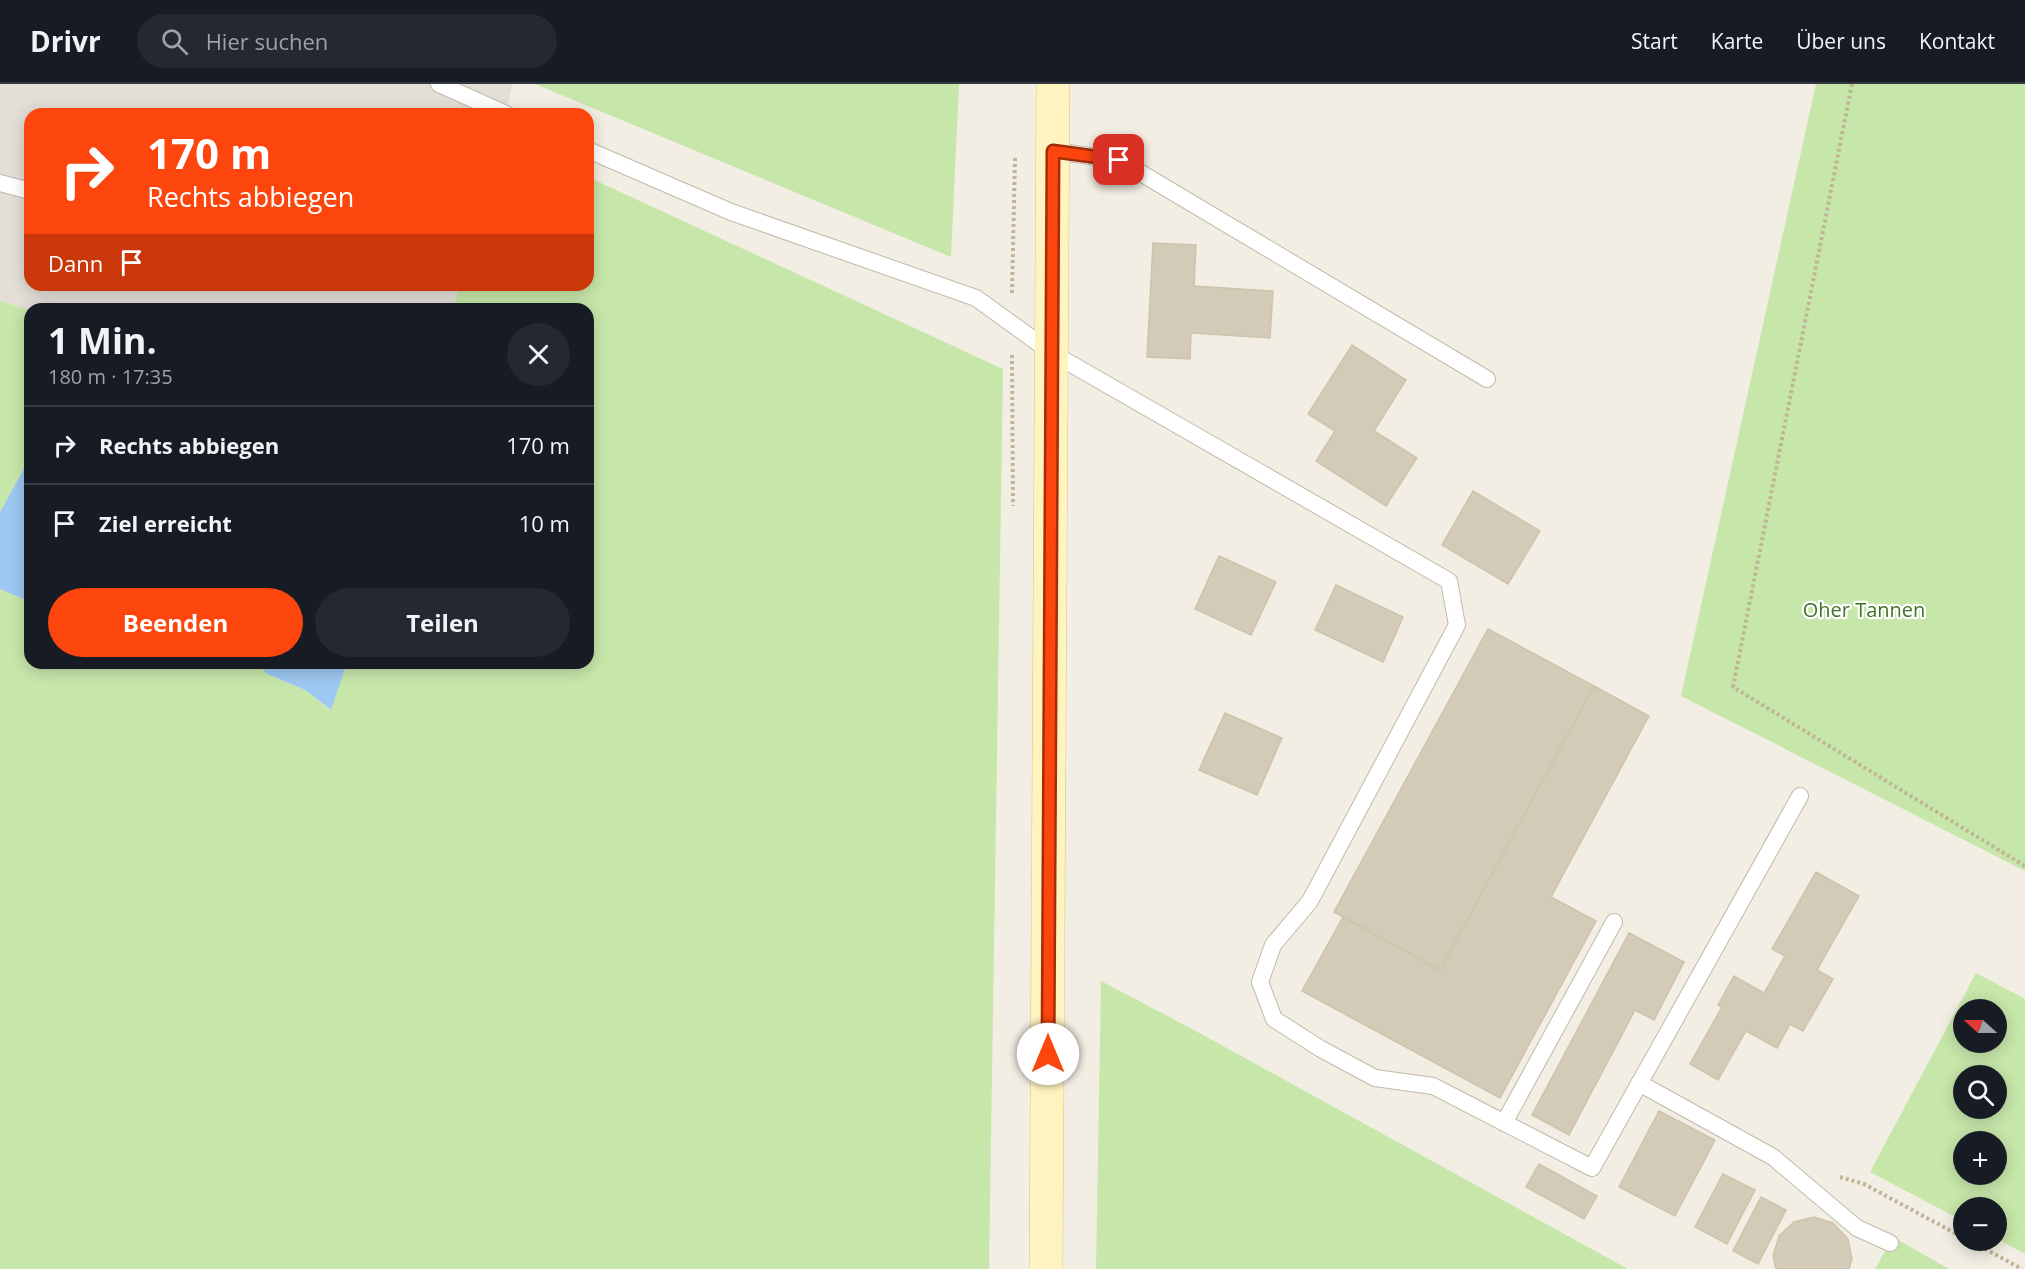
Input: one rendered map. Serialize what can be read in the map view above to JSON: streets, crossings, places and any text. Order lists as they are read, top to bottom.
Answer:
{
  "parks": ["Oher Tannen"],
  "north": "left",
  "page": {
    "header": "Drivr",
    "search": "Hier suchen",
    "nav": [
      "Start",
      "Karte",
      "Über uns",
      "Kontakt"
    ],
    "turn": ["170 m", "Rechts abbiegen"],
    "then": "Dann",
    "heading": ["1 Min.", "180 m · 17:35"],
    "list": [
      {
        "name": "Rechts abbiegen",
        "value": "170 m"
      },
      {
        "name": "Ziel erreicht",
        "value": "10 m"
      }
    ],
    "buttons": ["Beenden", "Teilen"],
    "map_buttons": ["+", "−"]
  }
}
